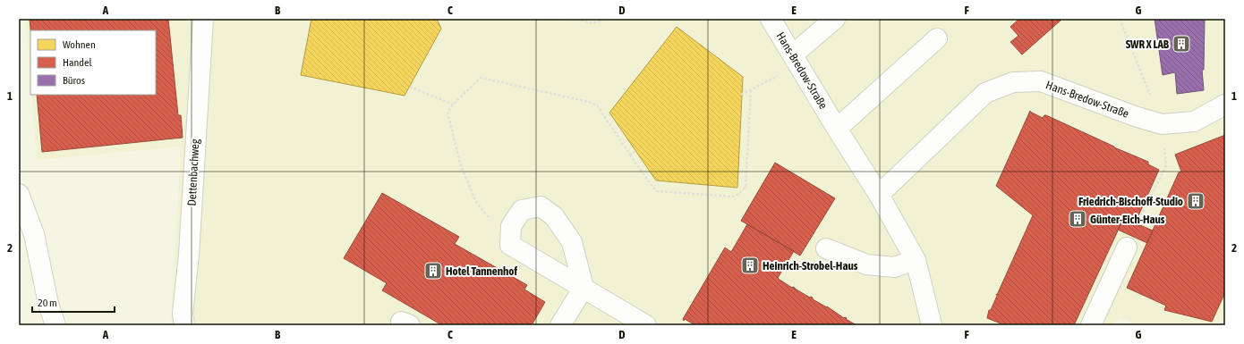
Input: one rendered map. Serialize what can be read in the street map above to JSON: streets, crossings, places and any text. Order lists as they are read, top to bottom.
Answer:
{
  "streets": {
    "street": ["Hans-Bredow-Straße", "Dettenbachweg"]
  },
  "places": {
    "building": [
      "SWR X LAB",
      "Friedrich-Bischoff-Studio",
      "Günter-Eich-Haus",
      "Heinrich-Strobel-Haus",
      "Hotel Tannenhof"
    ]
  },
  "legend": ["Wohnen", "Handel", "Büros"],
  "scale_bar": "20 m",
  "grid": {
    "columns": [
      "A",
      "B",
      "C",
      "D",
      "E",
      "F",
      "G"
    ],
    "rows": ["1", "2"]
  }
}
